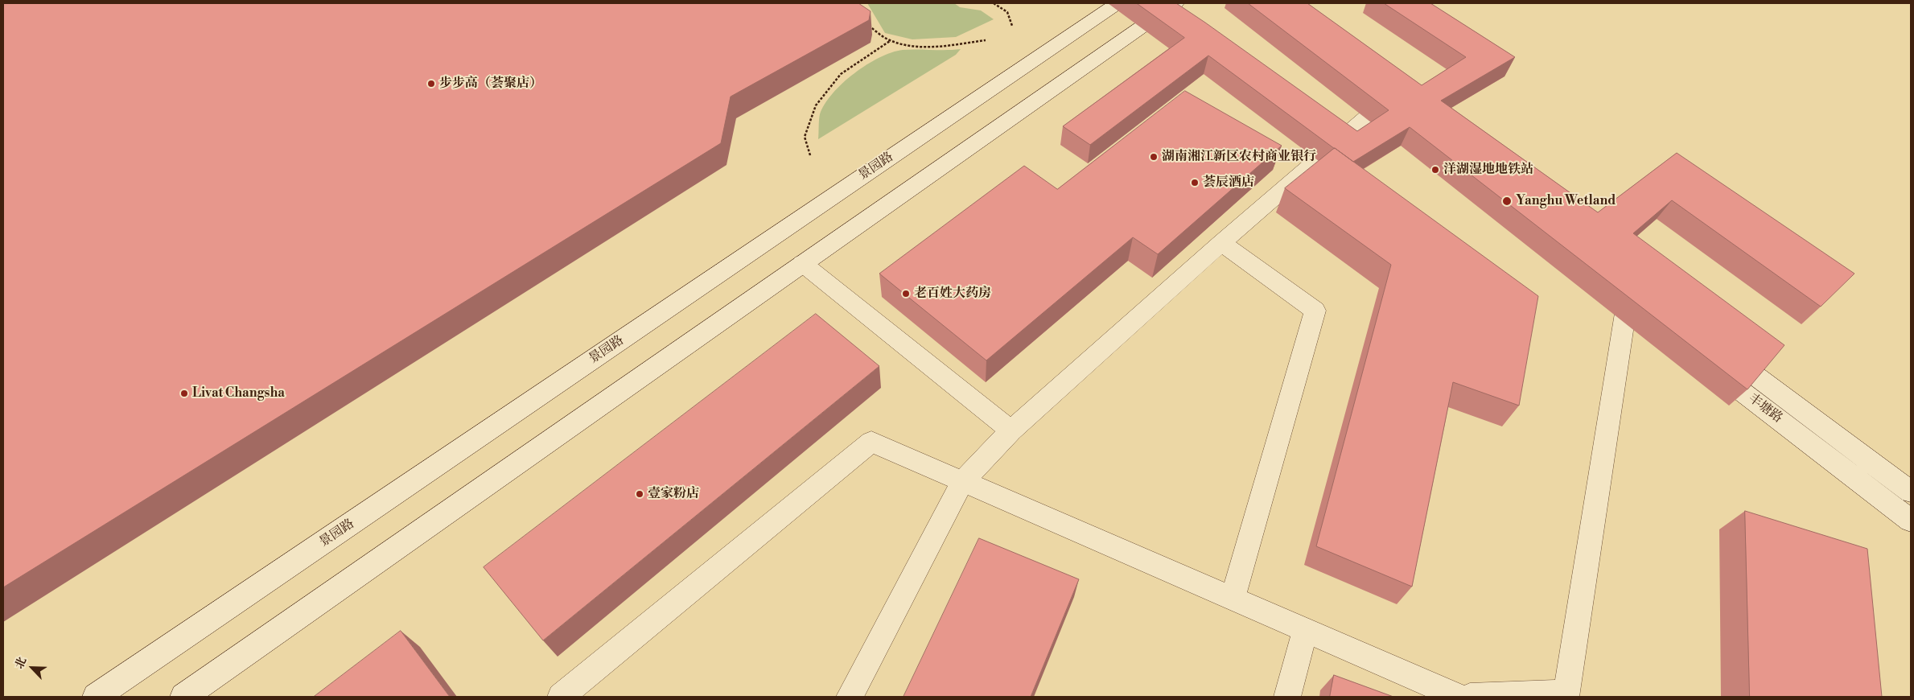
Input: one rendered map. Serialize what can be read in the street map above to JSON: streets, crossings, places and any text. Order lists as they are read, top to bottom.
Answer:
{
  "streets": {
    "street": ["景园路", "丰塘路"]
  },
  "places": [
    "步步高（荟聚店）",
    "湖南湘江新区农村商业银行",
    "洋湖湿地地铁站",
    "荟辰酒店",
    "Yanghu Wetland",
    "老百姓大药房",
    "Livat Changsha",
    "壹家粉店"
  ],
  "north": "top left"
}
